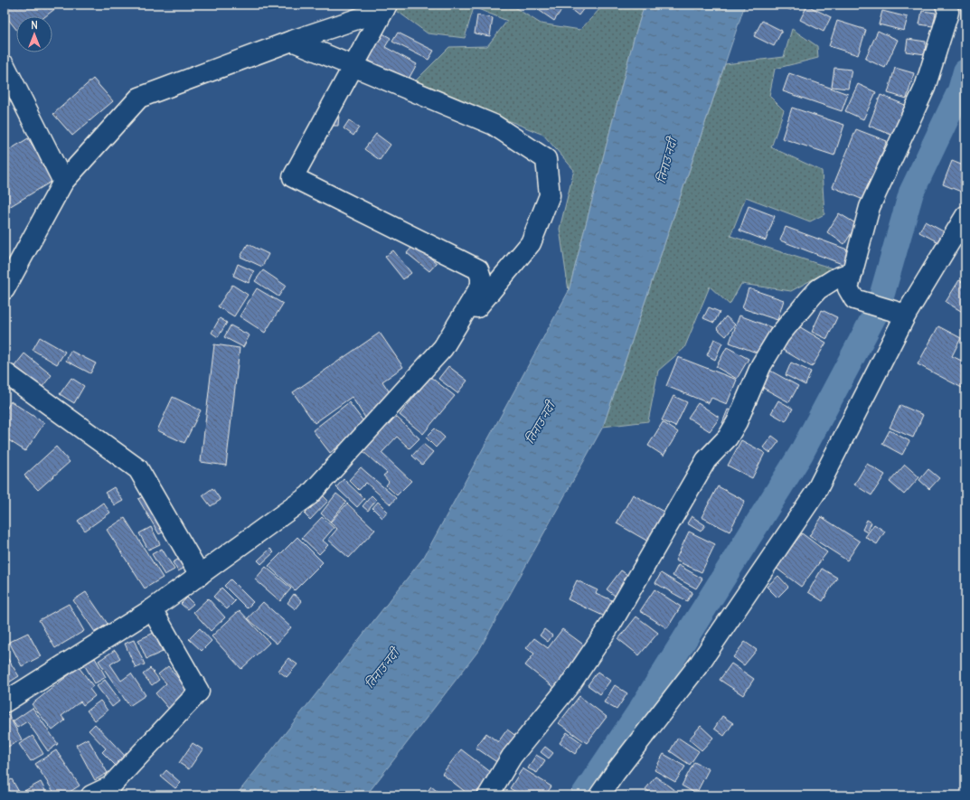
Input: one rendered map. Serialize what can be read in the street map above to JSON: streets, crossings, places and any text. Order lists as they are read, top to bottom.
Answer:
{
  "water": ["तिनाउ नदी"],
  "north": "top"
}
